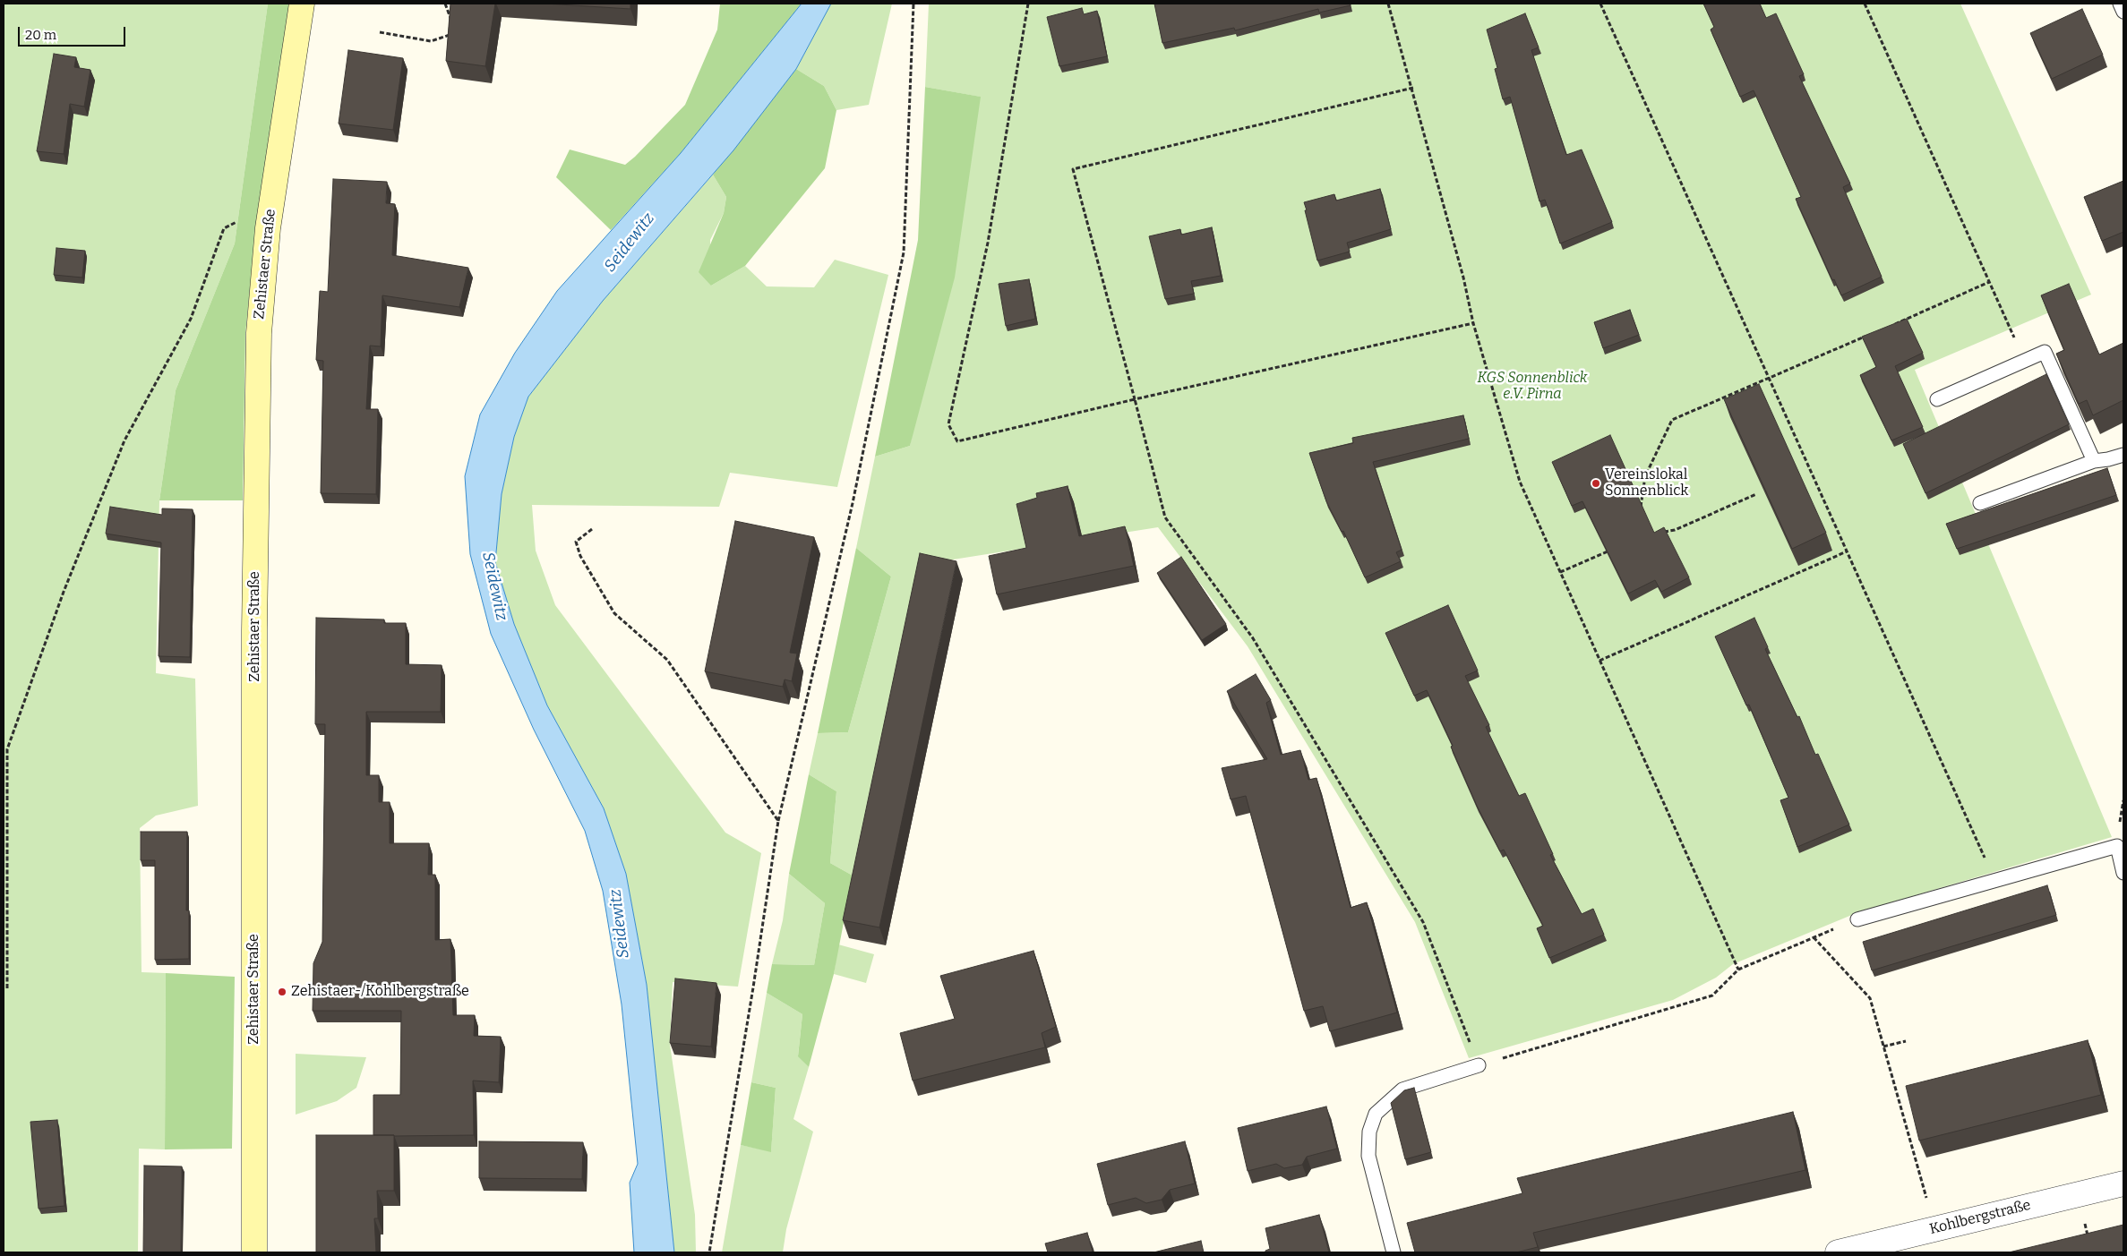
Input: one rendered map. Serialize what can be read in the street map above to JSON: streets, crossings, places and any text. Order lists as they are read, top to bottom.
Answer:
{
  "streets": {
    "main road": ["Zehistaer Straße"],
    "street": ["Kohlbergstraße"]
  },
  "water": ["Seidewitz"],
  "parks": ["KGS Sonnenblick e.V. Pirna"],
  "places": ["Vereinslokal Sonnenblick", "Zehistaer-/Kohlbergstraße"],
  "scale_bar": "20 m"
}
